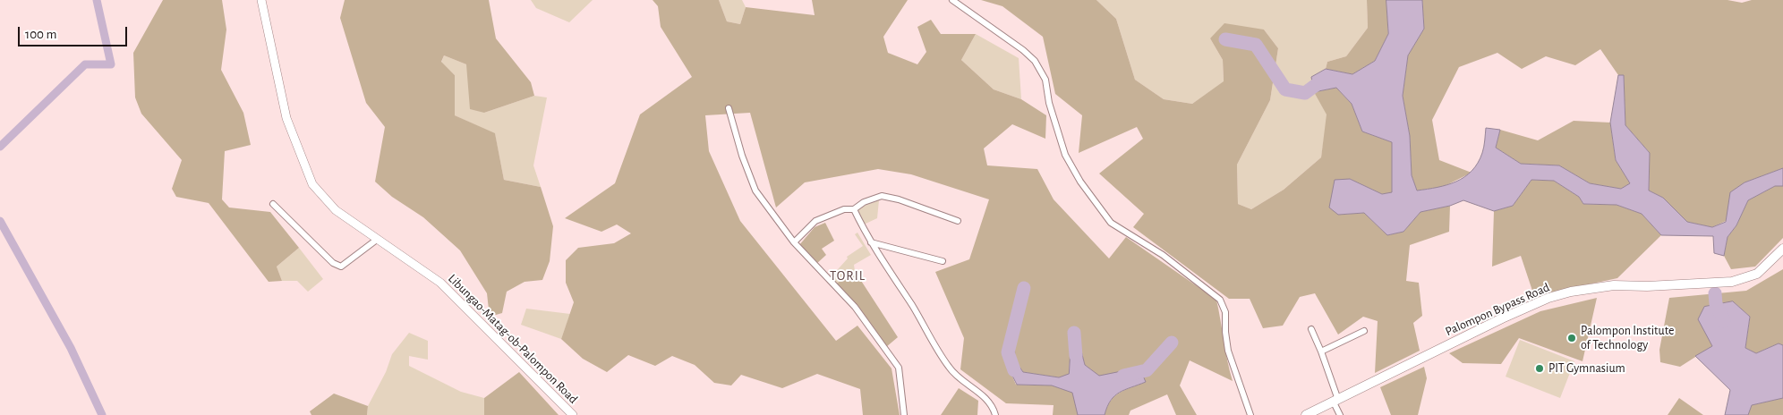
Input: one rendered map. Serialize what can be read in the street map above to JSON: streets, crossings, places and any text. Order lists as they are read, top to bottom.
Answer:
{
  "streets": {
    "main road": ["Palompon Bypass Road", "Libungao-Matag-ob-Palompon Road"]
  },
  "districts": ["TORIL"],
  "places": ["Palompon Institute of Technology", "PIT Gymnasium"],
  "scale_bar": "100 m"
}
